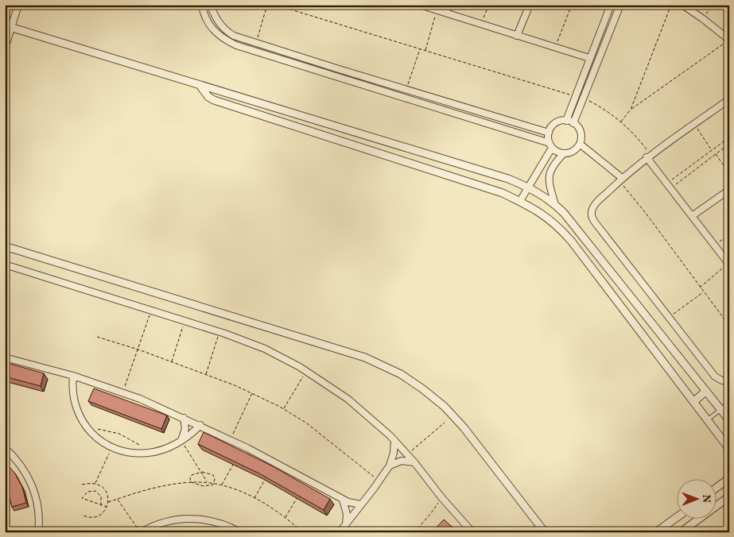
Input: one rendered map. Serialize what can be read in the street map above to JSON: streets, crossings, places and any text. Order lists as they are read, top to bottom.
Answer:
{
  "north": "right"
}
